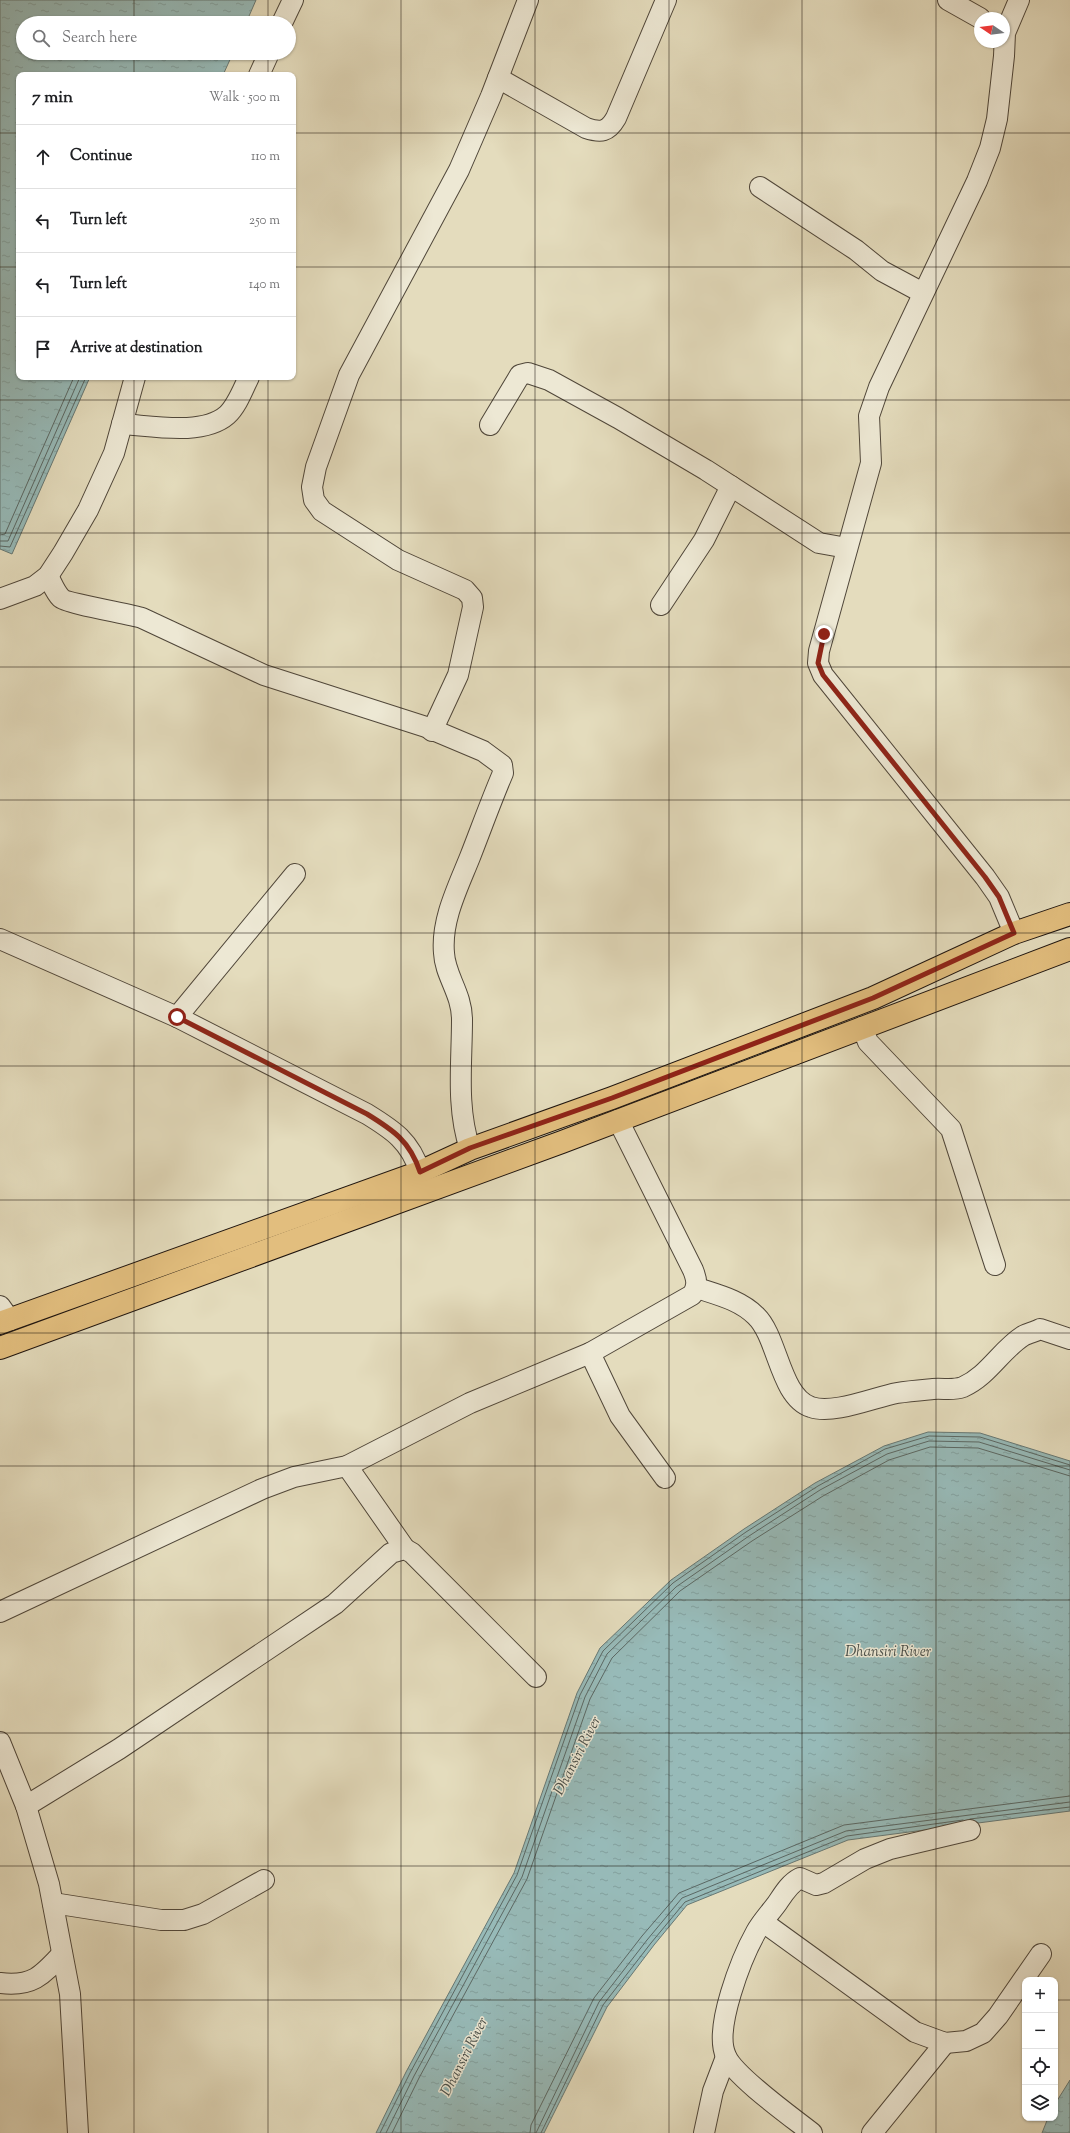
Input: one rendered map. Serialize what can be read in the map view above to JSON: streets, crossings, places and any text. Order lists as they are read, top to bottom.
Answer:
{
  "water": ["Dhansiri River"],
  "north": "left",
  "page": {
    "search": "Search here",
    "heading": ["7 min", "Walk · 500 m"],
    "list": [
      ["Continue", "110 m"],
      ["Turn left", "250 m"],
      ["Turn left", "140 m"],
      "Arrive at destination"
    ],
    "map_buttons": ["+", "−"]
  }
}
